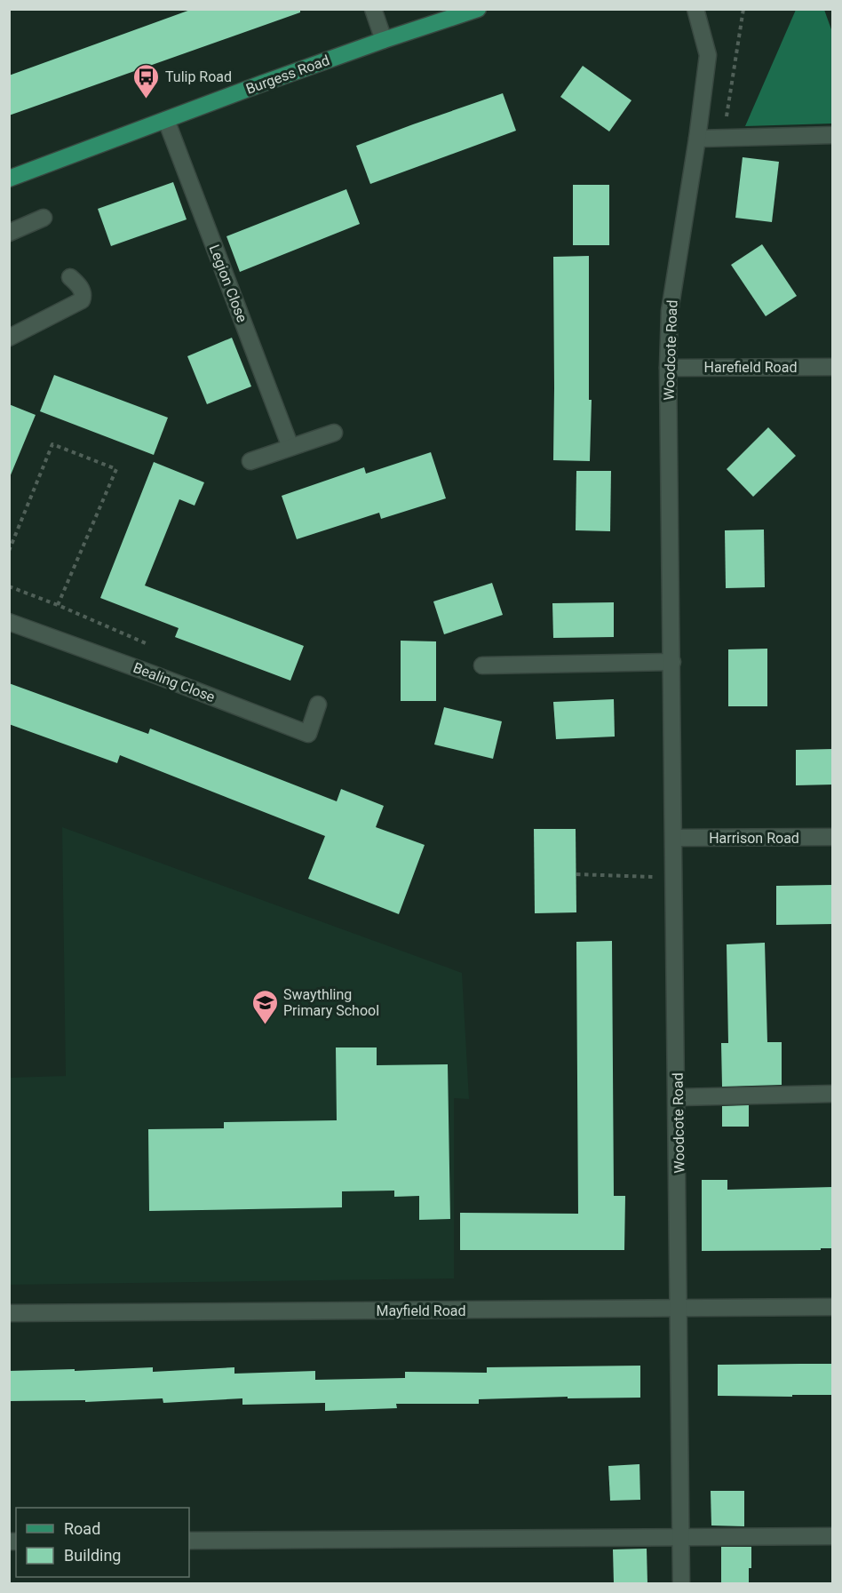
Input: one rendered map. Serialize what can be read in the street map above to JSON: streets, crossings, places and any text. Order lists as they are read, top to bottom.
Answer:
{
  "streets": {
    "main road": ["Burgess Road"],
    "street": [
      "Legion Close",
      "Woodcote Road",
      "Harefield Road",
      "Bealing Close",
      "Harrison Road",
      "Mayfield Road"
    ]
  },
  "crossings": [
    ["Burgess Road", "Legion Close"],
    ["Woodcote Road", "Harefield Road"],
    ["Woodcote Road", "Harrison Road"],
    ["Woodcote Road", "Mayfield Road"]
  ],
  "places": {
    "bus stop": ["Tulip Road"],
    "school or university": ["Swaythling Primary School"]
  },
  "legend": ["Road", "Building"]
}
